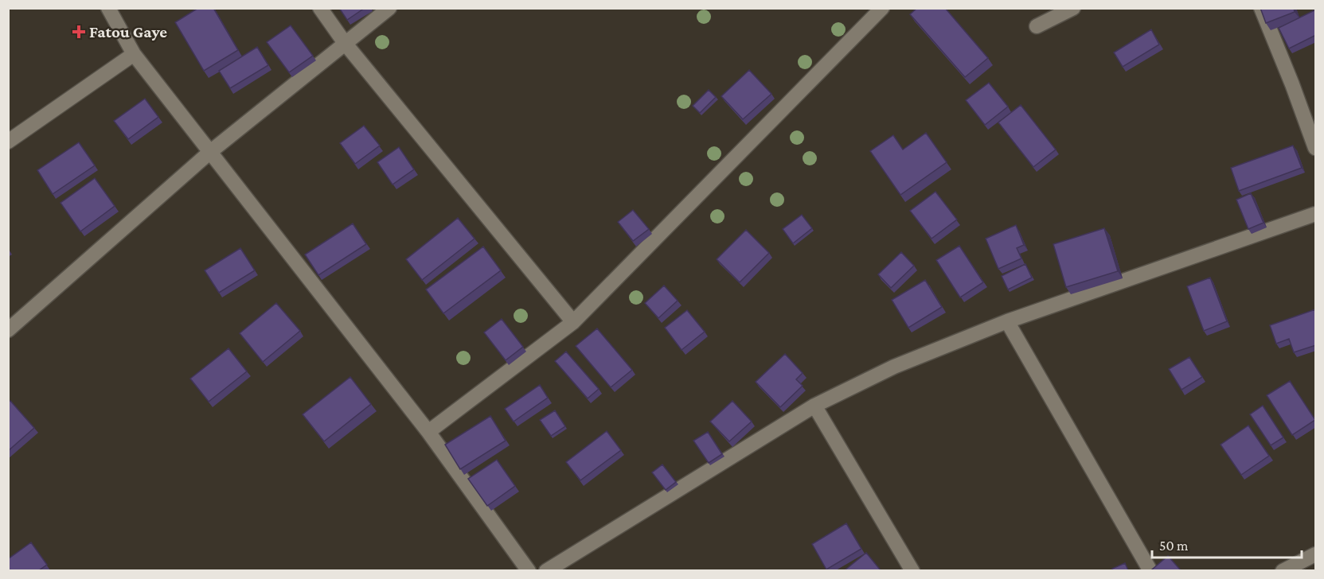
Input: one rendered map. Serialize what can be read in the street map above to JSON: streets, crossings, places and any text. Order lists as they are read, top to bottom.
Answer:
{
  "places": {
    "health": ["Fatou Gaye"]
  },
  "scale_bar": "50 m"
}
